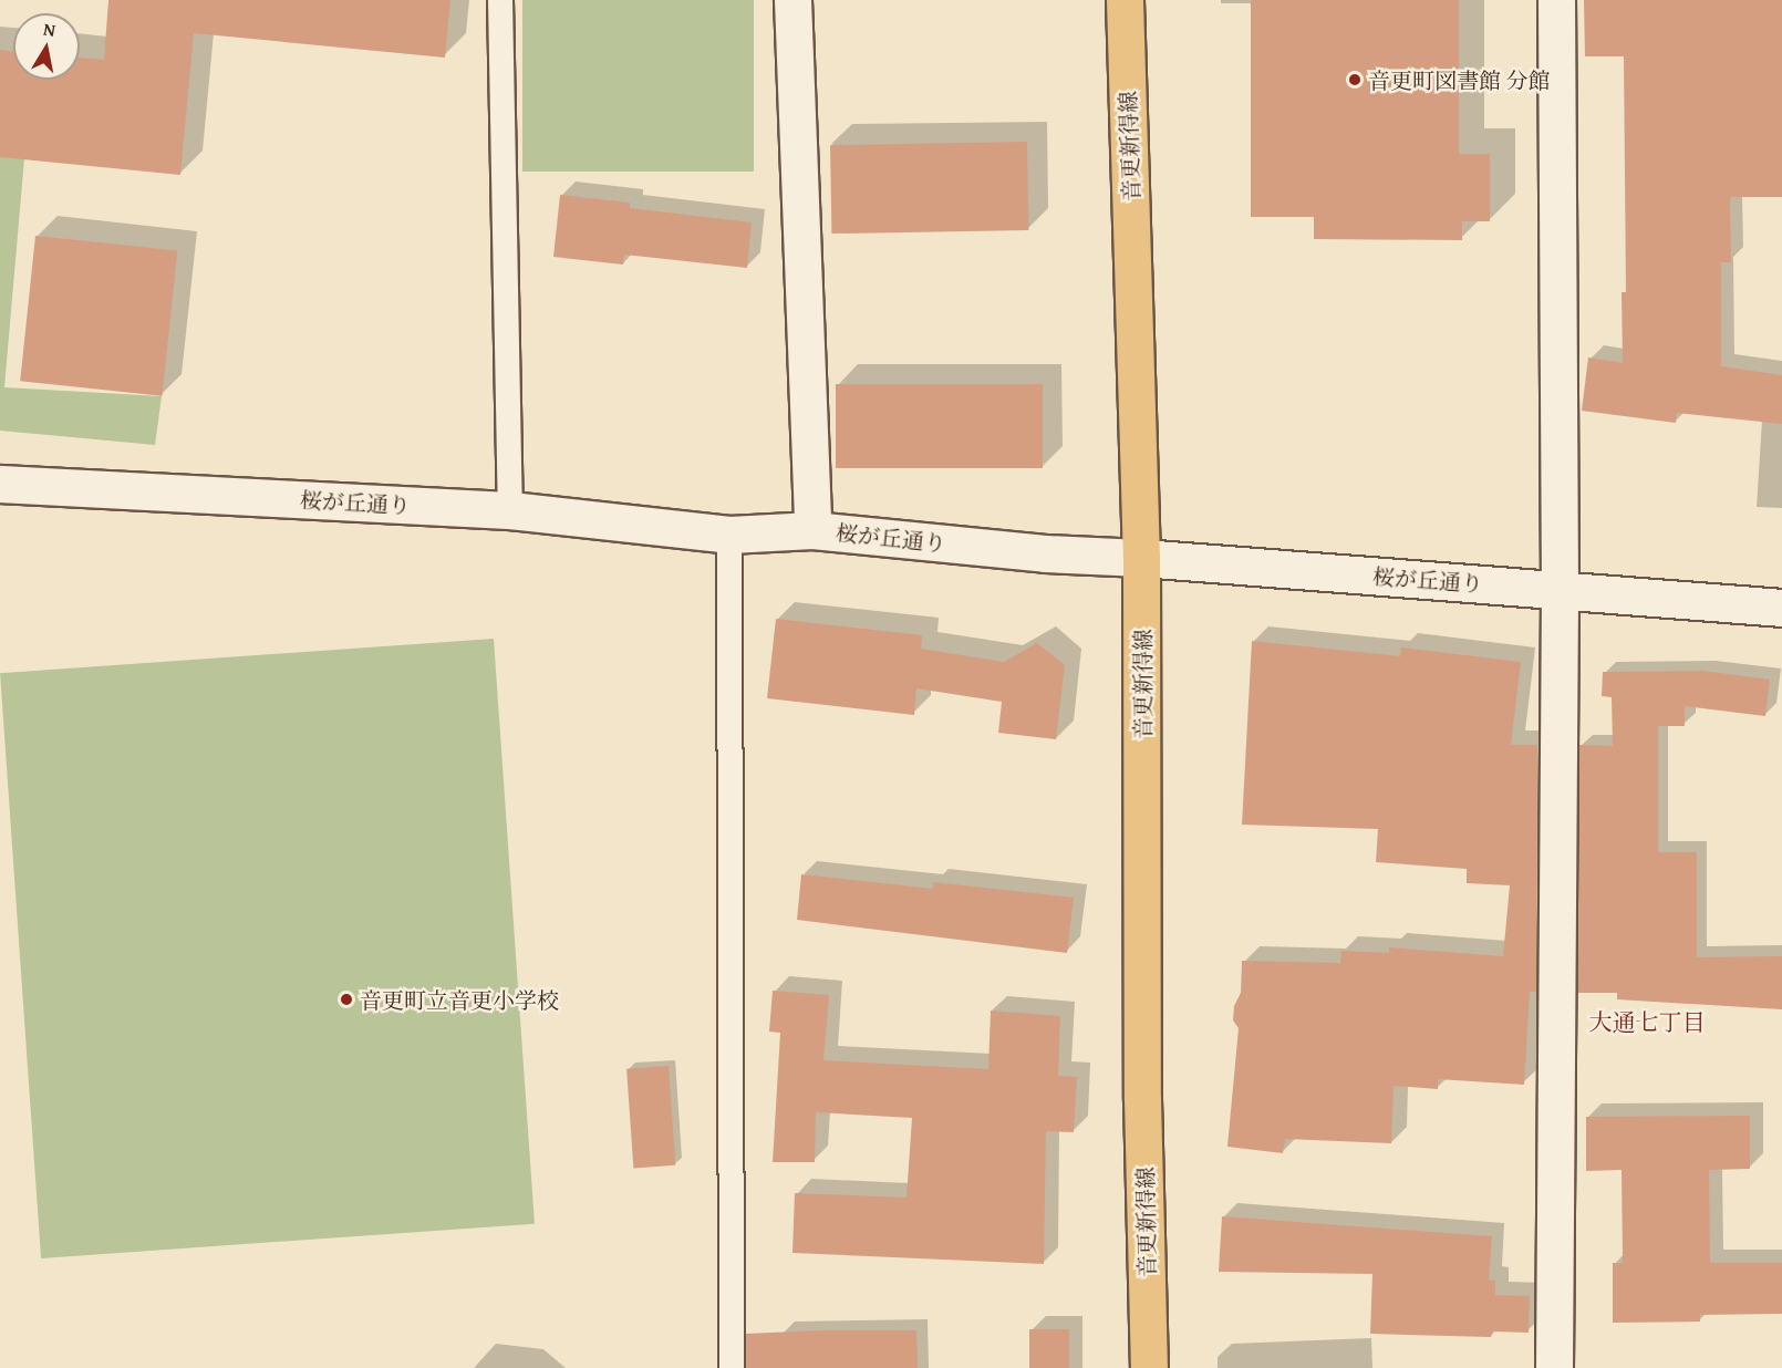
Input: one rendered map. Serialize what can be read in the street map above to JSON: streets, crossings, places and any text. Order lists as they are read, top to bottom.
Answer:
{
  "streets": {
    "main road": ["音更新得線"],
    "street": ["桜が丘通り"]
  },
  "crossings": [
    ["音更新得線", "桜が丘通り"]
  ],
  "districts": ["大通七丁目"],
  "places": ["音更町図書館 分館", "音更町立音更小学校"],
  "north": "top"
}
